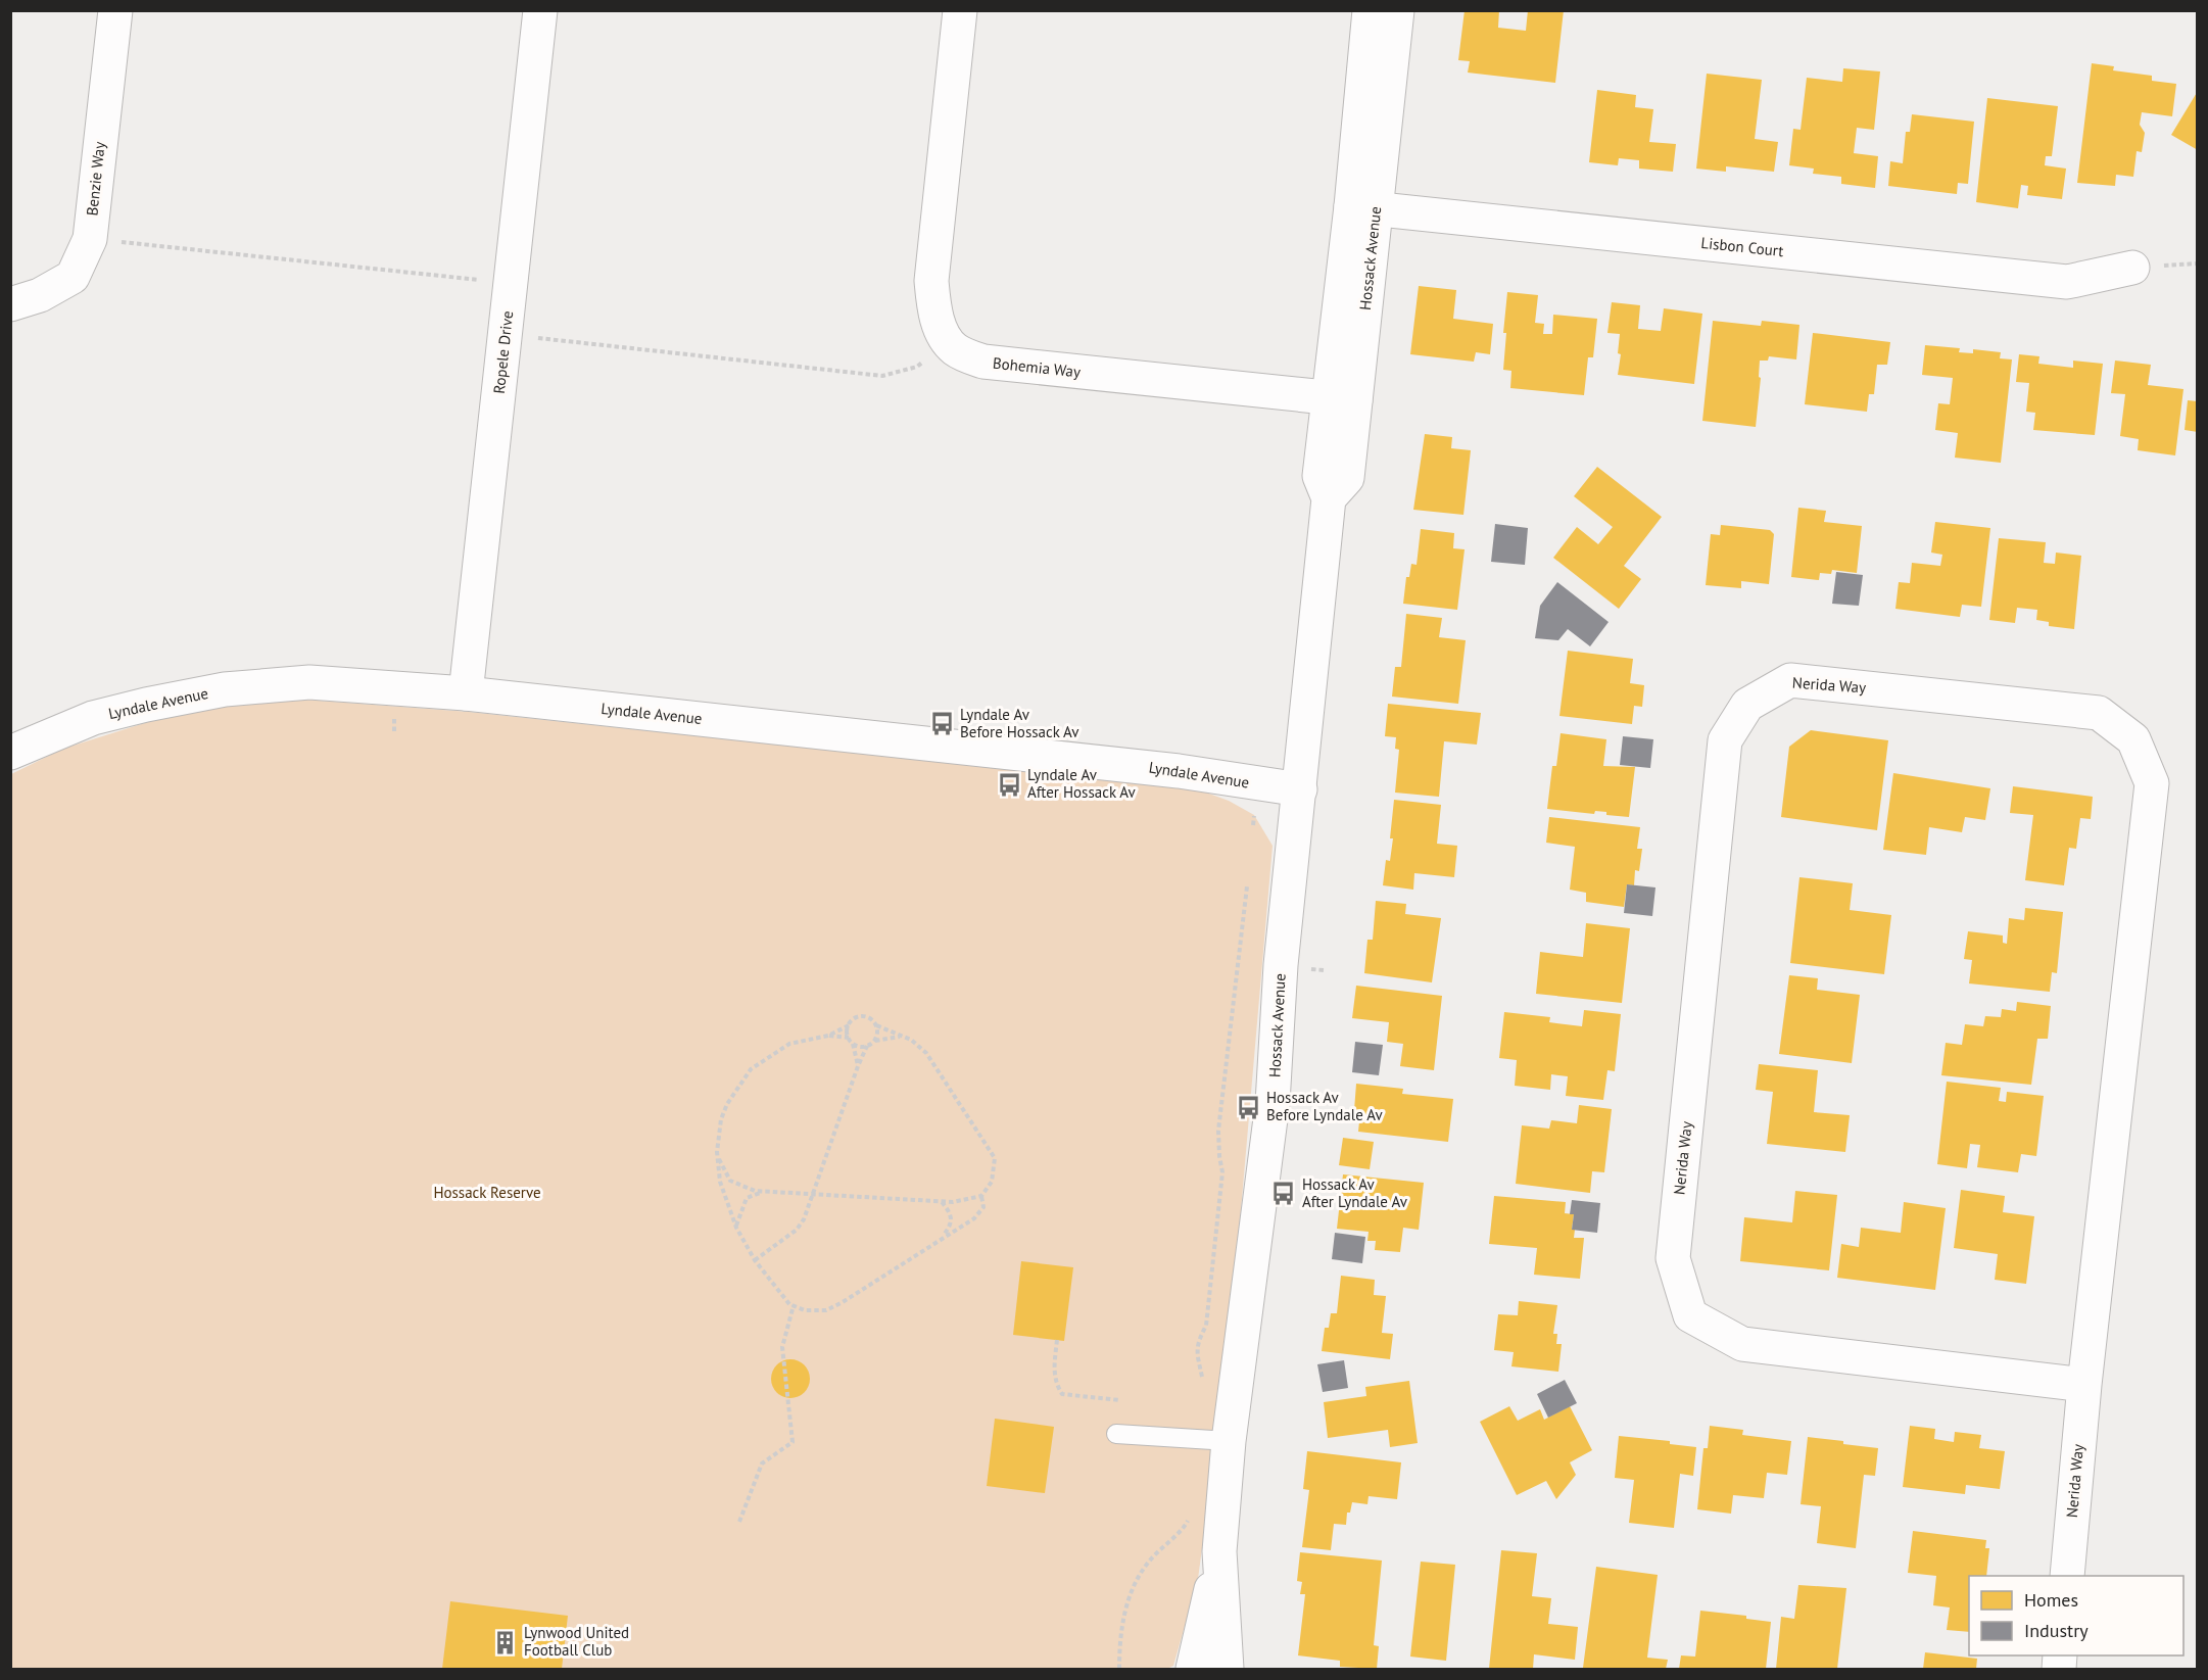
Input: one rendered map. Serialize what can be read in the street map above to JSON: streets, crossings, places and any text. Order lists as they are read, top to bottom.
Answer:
{
  "streets": {
    "street": [
      "Benzie Way",
      "Lisbon Court",
      "Hossack Avenue",
      "Ropele Drive",
      "Bohemia Way",
      "Nerida Way",
      "Lyndale Avenue"
    ]
  },
  "crossings": [
    ["Lisbon Court", "Hossack Avenue"],
    ["Hossack Avenue", "Bohemia Way"],
    ["Hossack Avenue", "Lyndale Avenue"],
    ["Ropele Drive", "Lyndale Avenue"]
  ],
  "parks": ["Hossack Reserve"],
  "places": {
    "bus stop": [
      "Lyndale Av Before Hossack Av",
      "Lyndale Av After Hossack Av",
      "Hossack Av Before Lyndale Av",
      "Hossack Av After Lyndale Av"
    ],
    "building": ["Lynwood United Football Club"]
  },
  "legend": ["Homes", "Industry"]
}
